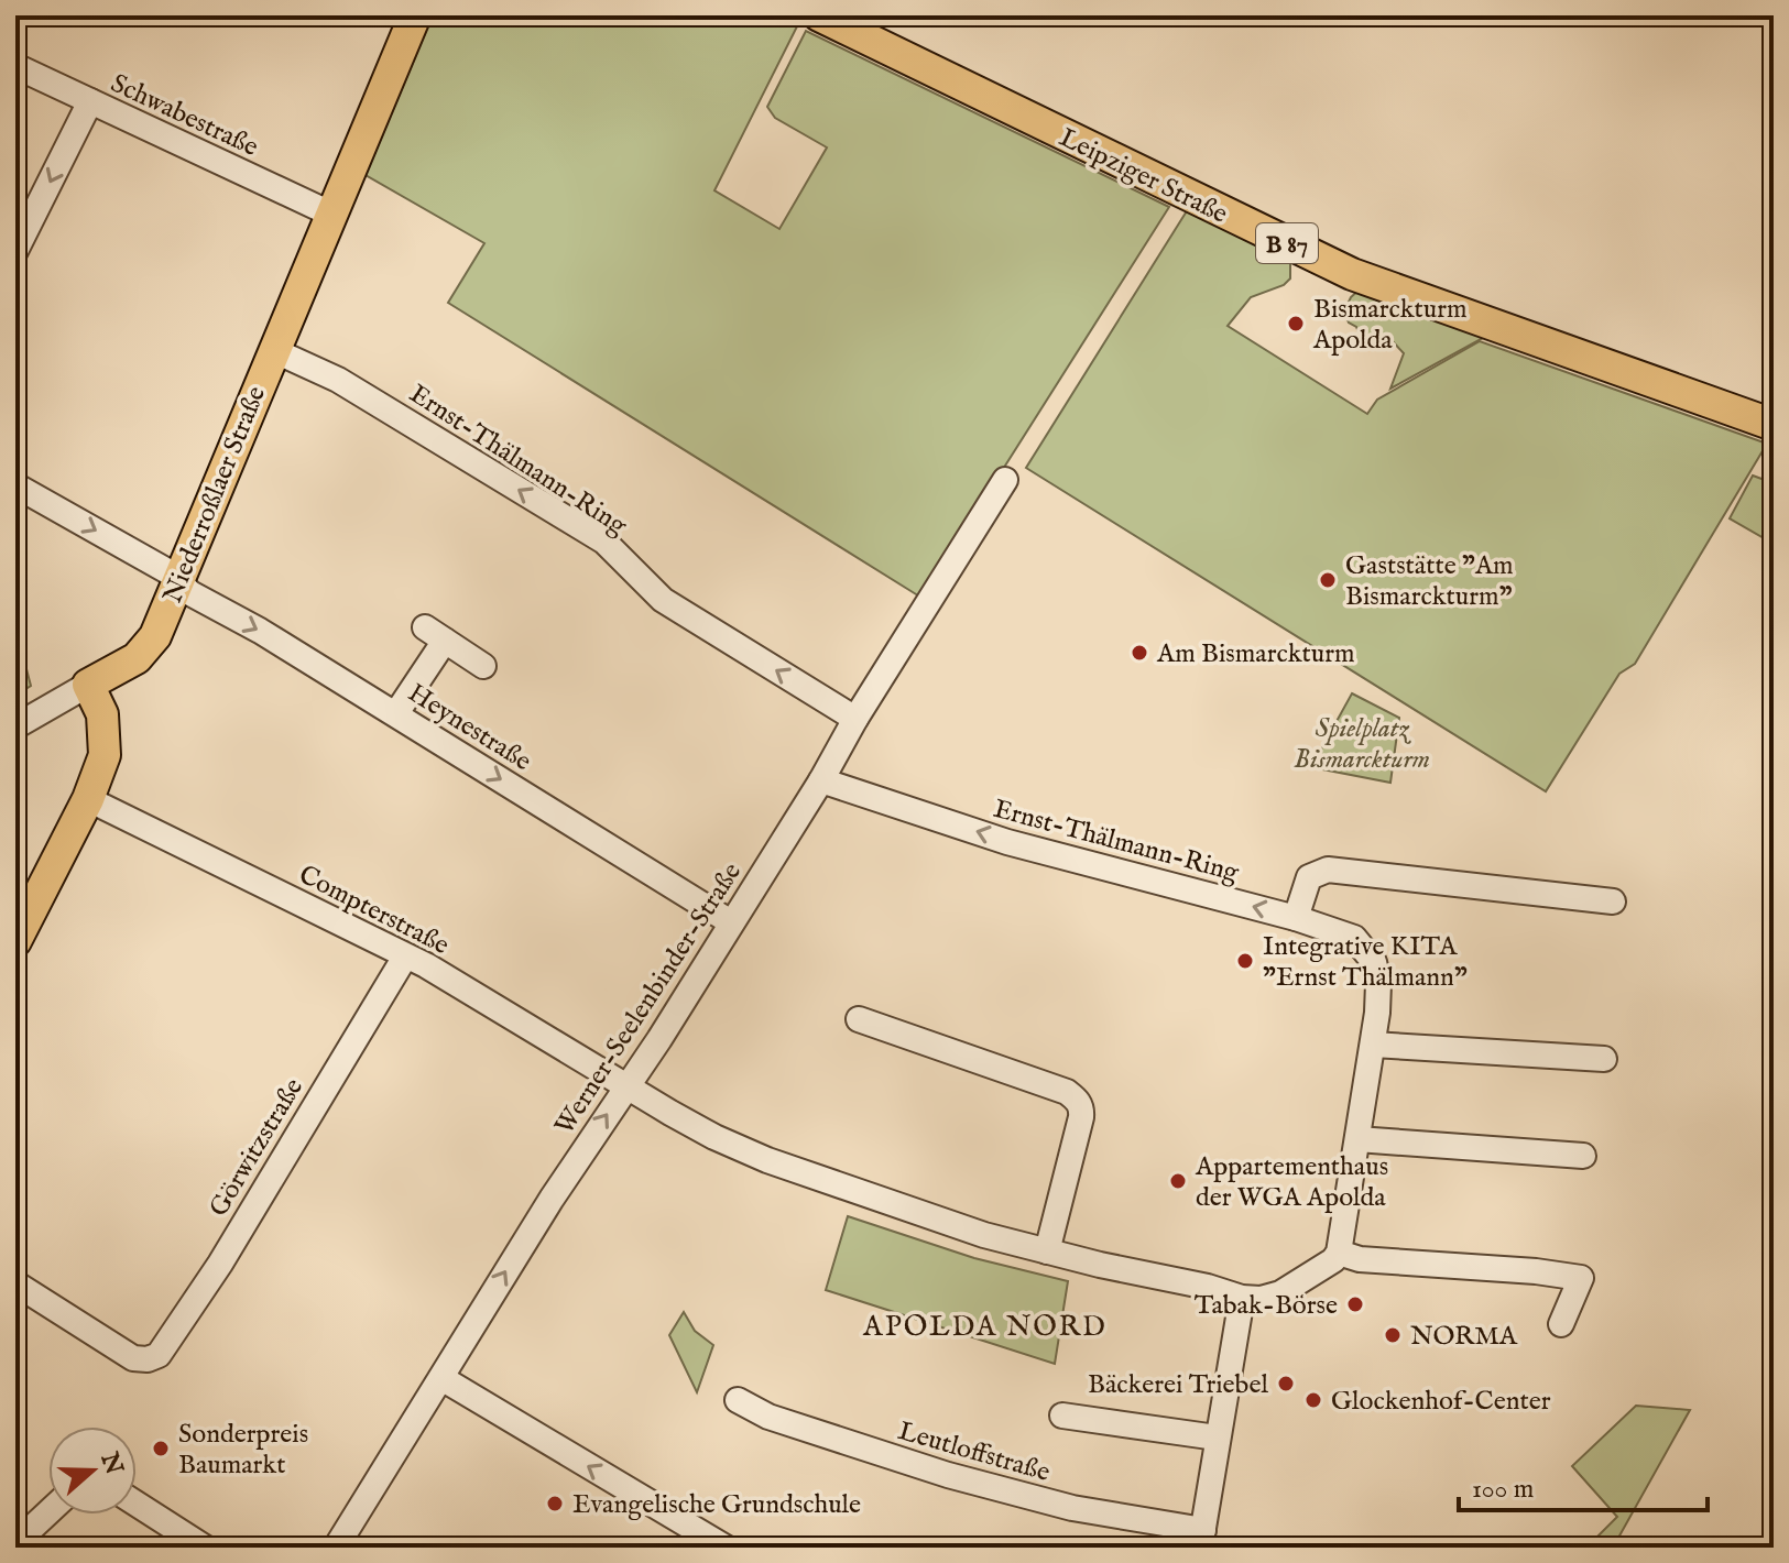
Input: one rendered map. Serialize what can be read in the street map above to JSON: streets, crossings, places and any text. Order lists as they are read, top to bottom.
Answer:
{
  "streets": {
    "main road": ["Leipziger Straße", "B 87", "Niederroßlaer Straße"],
    "street": [
      "Schwabestraße",
      "Ernst-Thälmann-Ring",
      "Heynestraße",
      "Compterstraße",
      "Werner-Seelenbinder-Straße",
      "Görwitzstraße",
      "Leutloffstraße"
    ]
  },
  "crossings": [
    ["Schwabestraße", "Niederroßlaer Straße"],
    ["Ernst-Thälmann-Ring", "Niederroßlaer Straße"],
    ["Ernst-Thälmann-Ring", "Werner-Seelenbinder-Straße"],
    ["Niederroßlaer Straße", "Heynestraße"],
    ["Heynestraße", "Werner-Seelenbinder-Straße"],
    ["Compterstraße", "Werner-Seelenbinder-Straße"],
    ["Compterstraße", "Görwitzstraße"]
  ],
  "one_way": ["Ernst-Thälmann-Ring", "Heynestraße"],
  "districts": ["APOLDA NORD"],
  "parks": ["Spielplatz Bismarckturm"],
  "places": [
    "Bismarckturm Apolda",
    "Gaststätte \"Am Bismarckturm\"",
    "Am Bismarckturm",
    "Integrative KITA \"Ernst Thälmann\"",
    "Appartementhaus der WGA Apolda",
    "Tabak-Börse",
    "NORMA",
    "Bäckerei Triebel",
    "Glockenhof-Center",
    "Sonderpreis Baumarkt",
    "Evangelische Grundschule"
  ],
  "scale_bar": "100 m",
  "north": "right"
}
